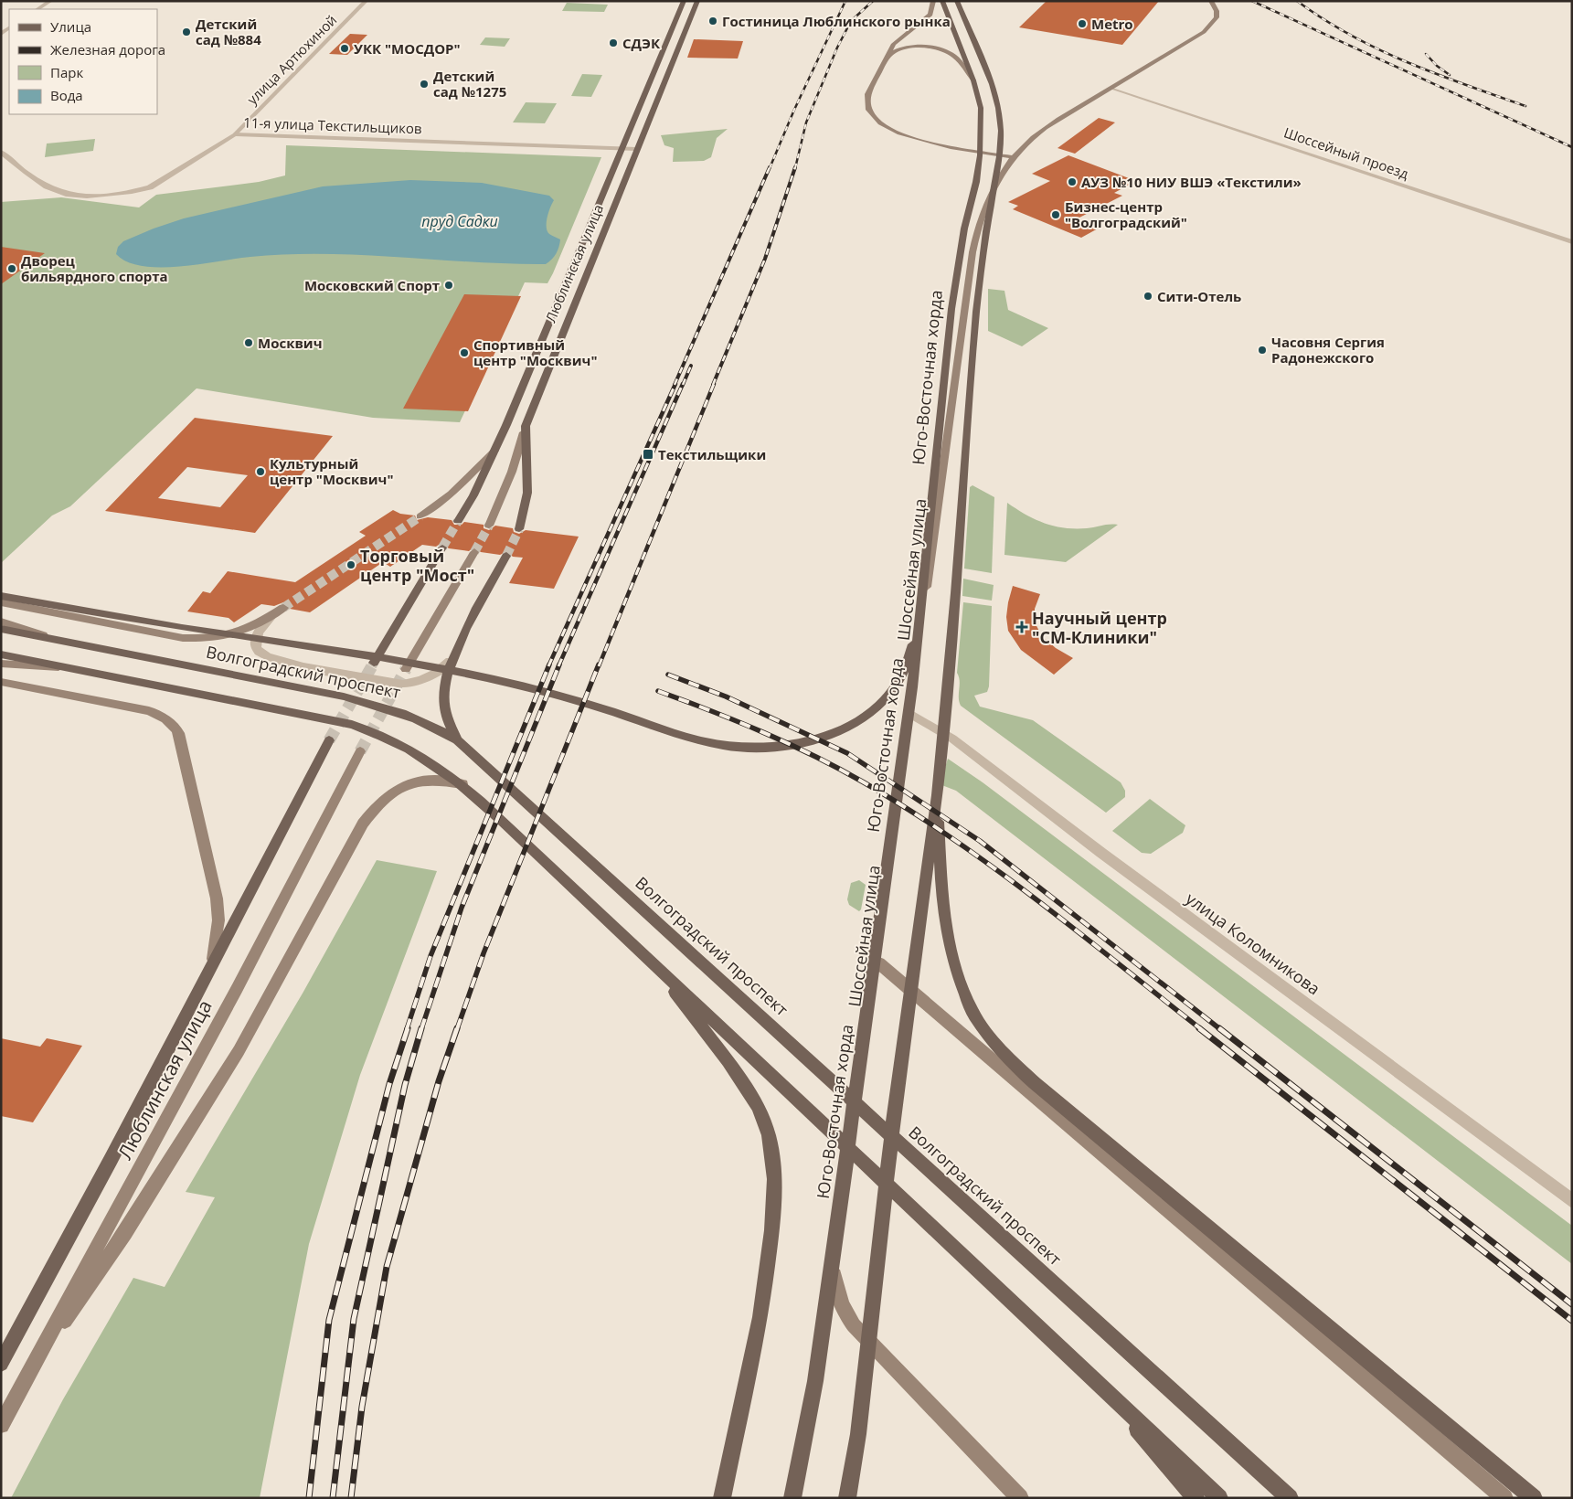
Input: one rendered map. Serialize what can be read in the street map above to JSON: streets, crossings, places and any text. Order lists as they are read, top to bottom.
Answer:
{
  "streets": {
    "main road": [
      "Люблинская улица",
      "Юго-Восточная хорда",
      "Шоссейная улица",
      "Волгоградский проспект"
    ],
    "street": [
      "улица Артюхиной",
      "11-я улица Текстильщиков",
      "Шоссейный проезд",
      "улица Коломникова"
    ]
  },
  "crossings": [
    ["улица Артюхиной", "11-я улица Текстильщиков"],
    ["11-я улица Текстильщиков", "Люблинская улица"],
    ["Шоссейный проезд", "Шоссейная улица"],
    ["Шоссейная улица", "улица Коломникова"]
  ],
  "water": ["пруд Садки"],
  "places": {
    "other": [
      "Гостиница Люблинского рынка",
      "Metro",
      "Детский сад №884",
      "СДЭК",
      "УКК \"МОСДОР\"",
      "Детский сад №1275",
      "АУЗ №10 НИУ ВШЭ «Текстили»",
      "Бизнес-центр \"Волгоградский\"",
      "Дворец бильярдного спорта",
      "Московский Спорт",
      "Сити-Отель",
      "Москвич",
      "Часовня Сергия Радонежского",
      "Спортивный центр \"Москвич\"",
      "Культурный центр \"Москвич\"",
      "Торговый центр \"Мост\""
    ],
    "transit": ["Текстильщики"],
    "health": ["Научный центр \"СМ-Клиники\""]
  },
  "legend": [
    "Улица",
    "Железная дорога",
    "Парк",
    "Вода"
  ]
}
